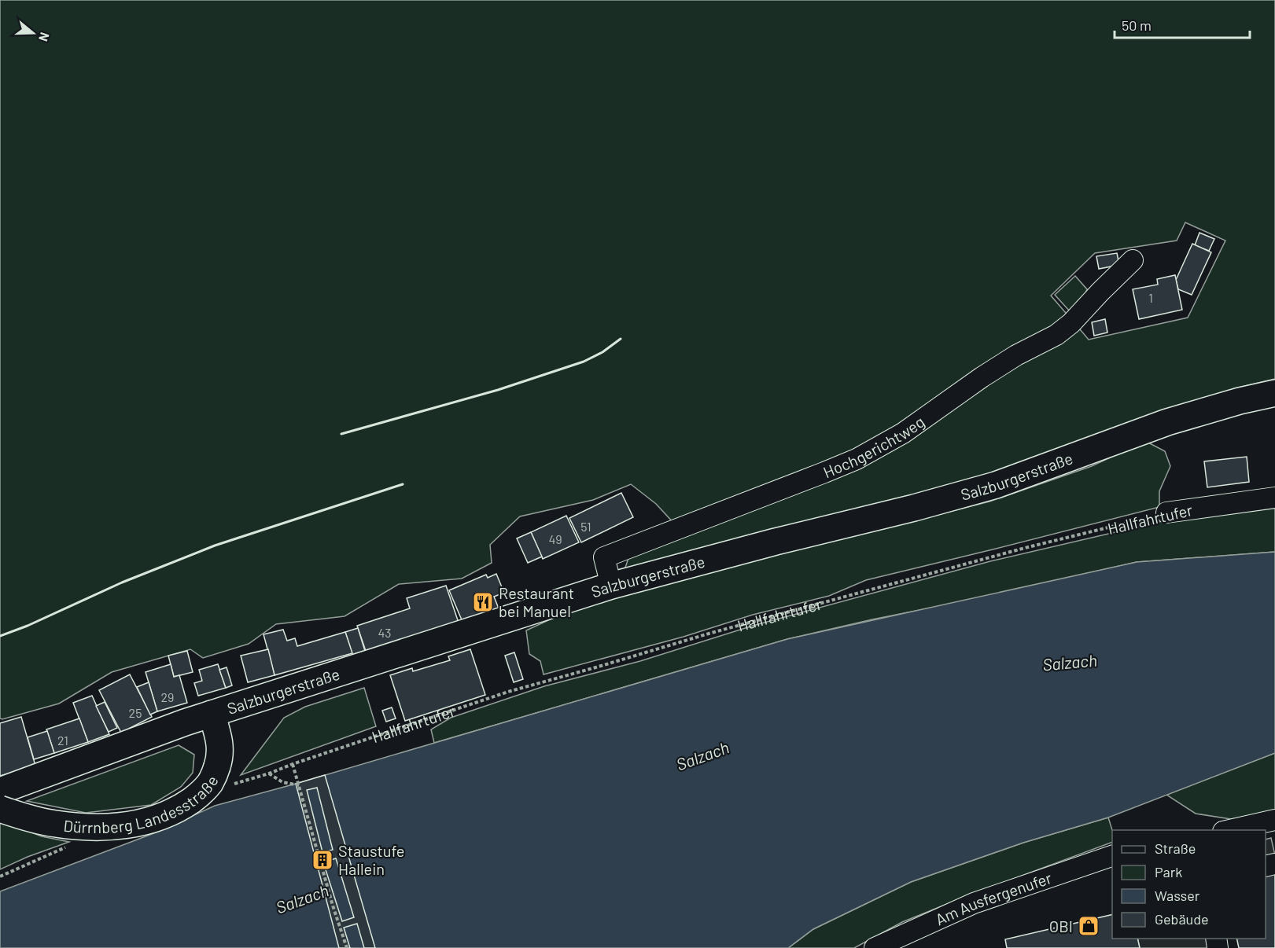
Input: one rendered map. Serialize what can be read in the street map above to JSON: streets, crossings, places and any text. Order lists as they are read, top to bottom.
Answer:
{
  "streets": {
    "main road": ["Salzburgerstraße", "Dürrnberg Landesstraße"],
    "street": ["Hochgerichtweg", "Hallfahrtufer", "Am Ausfergenufer"]
  },
  "crossings": [
    ["Hochgerichtweg", "Salzburgerstraße"],
    ["Salzburgerstraße", "Dürrnberg Landesstraße"]
  ],
  "water": ["Salzach"],
  "places": {
    "restaurant": ["Restaurant bei Manuel"],
    "building": ["Staustufe Hallein"],
    "shop": ["OBI"]
  },
  "house_numbers": [
    "1",
    "51",
    "49",
    "43",
    "29",
    "25",
    "21"
  ],
  "legend": [
    "Straße",
    "Park",
    "Wasser",
    "Gebäude"
  ],
  "scale_bar": "50 m",
  "north": "right"
}
